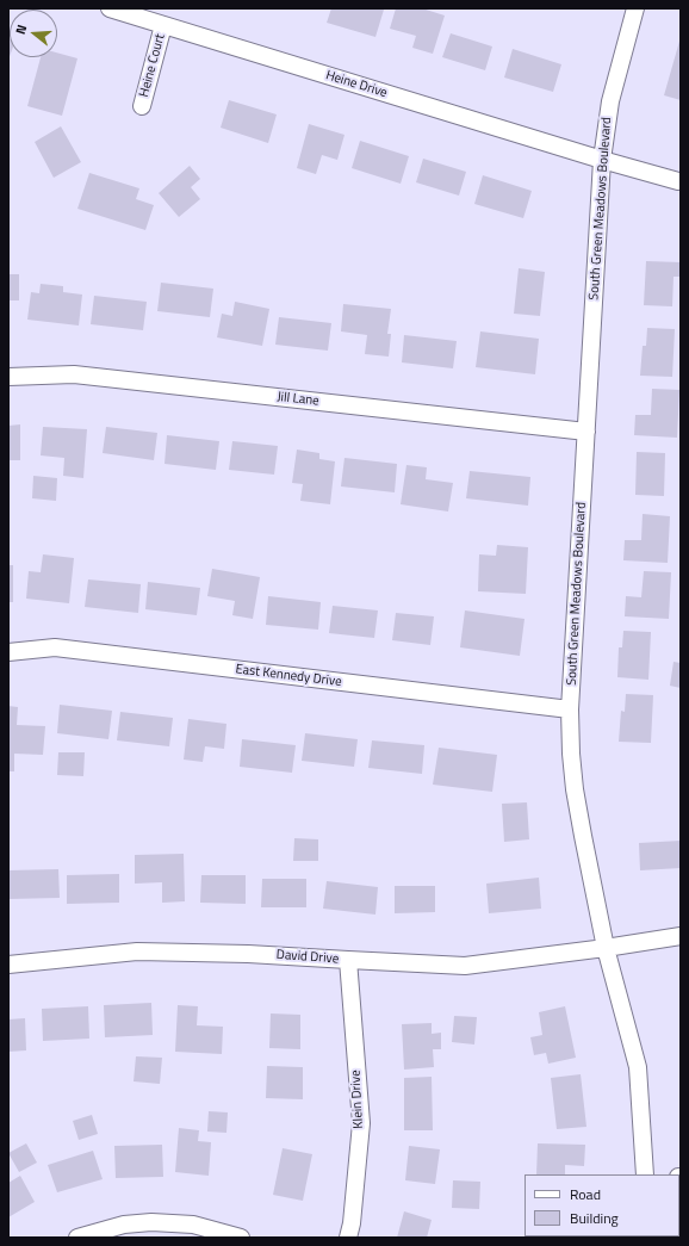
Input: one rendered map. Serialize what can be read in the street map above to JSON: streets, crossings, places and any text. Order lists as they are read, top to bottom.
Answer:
{
  "streets": {
    "street": [
      "Heine Court",
      "Heine Drive",
      "South Green Meadows Boulevard",
      "Jill Lane",
      "East Kennedy Drive",
      "David Drive",
      "Klein Drive"
    ]
  },
  "crossings": [
    ["Heine Court", "Heine Drive"],
    ["Heine Drive", "South Green Meadows Boulevard"],
    ["South Green Meadows Boulevard", "Jill Lane"],
    ["South Green Meadows Boulevard", "East Kennedy Drive"],
    ["South Green Meadows Boulevard", "David Drive"],
    ["David Drive", "Klein Drive"]
  ],
  "legend": ["Road", "Building"],
  "north": "left"
}
